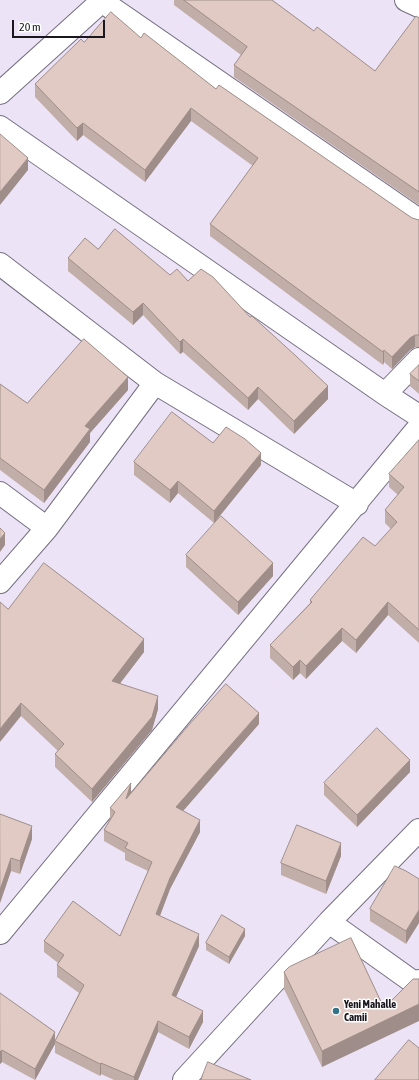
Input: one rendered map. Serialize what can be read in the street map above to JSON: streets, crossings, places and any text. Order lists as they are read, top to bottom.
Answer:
{
  "places": ["Yeni Mahalle Camii"],
  "scale_bar": "20 m"
}
